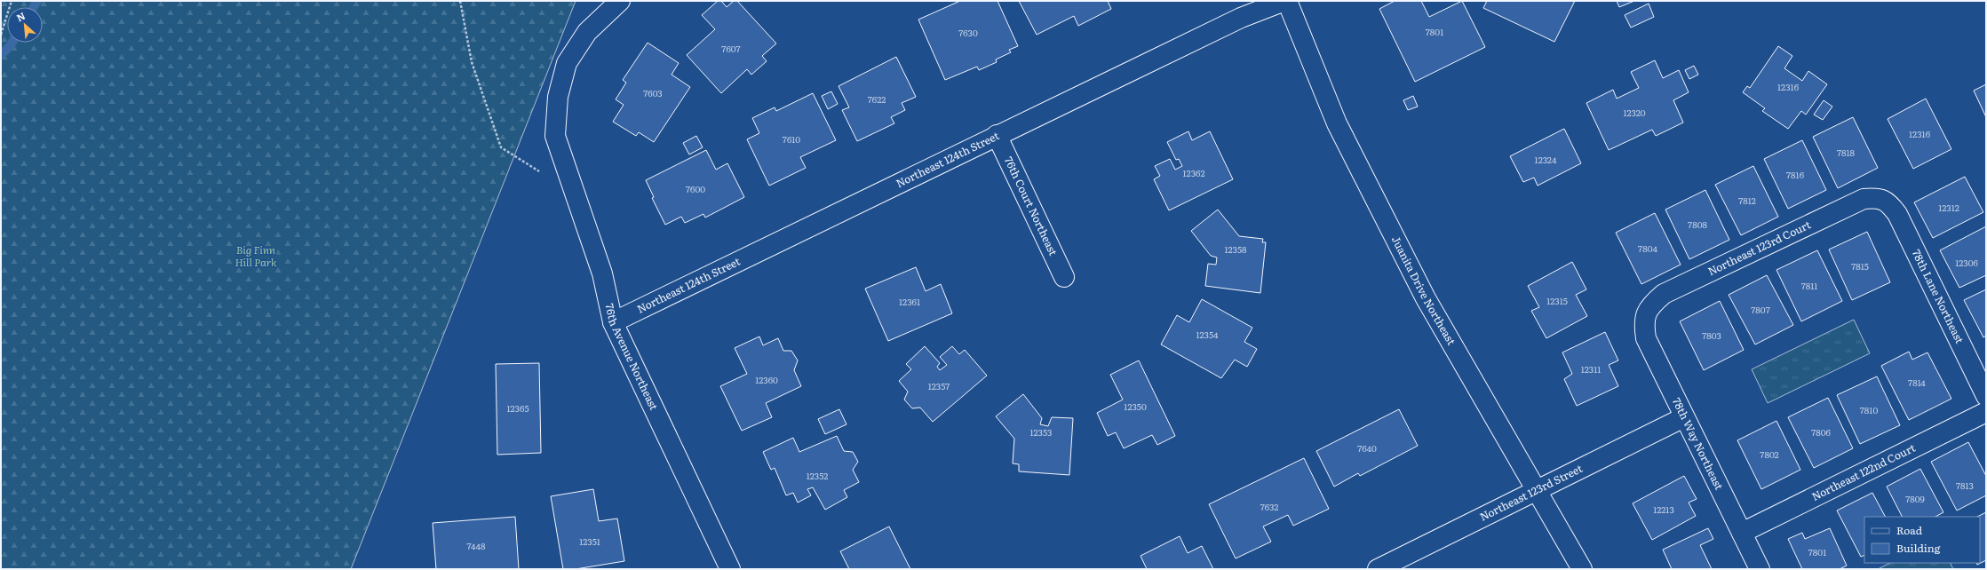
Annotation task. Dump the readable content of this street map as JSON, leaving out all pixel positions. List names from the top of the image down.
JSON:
{
  "streets": {
    "street": [
      "Northeast 124th Street",
      "76th Court Northeast",
      "Northeast 123rd Court",
      "Juanita Drive Northeast",
      "78th Lane Northeast",
      "76th Avenue Northeast",
      "78th Way Northeast",
      "Northeast 122nd Court",
      "Northeast 123rd Street"
    ]
  },
  "crossings": [
    ["Northeast 124th Street", "76th Court Northeast"],
    ["Northeast 124th Street", "Juanita Drive Northeast"],
    ["Northeast 124th Street", "76th Avenue Northeast"],
    ["Northeast 123rd Court", "78th Lane Northeast"],
    ["Northeast 123rd Court", "78th Way Northeast"],
    ["Juanita Drive Northeast", "Northeast 123rd Street"],
    ["78th Way Northeast", "Northeast 122nd Court"],
    ["78th Way Northeast", "Northeast 123rd Street"]
  ],
  "parks": ["Big Finn Hill Park"],
  "house_numbers": [
    "7801",
    "7630",
    "7607",
    "12316",
    "7603",
    "7622",
    "12320",
    "12316",
    "7610",
    "7818",
    "12324",
    "12362",
    "7816",
    "7600",
    "7812",
    "12312",
    "7808",
    "7804",
    "12358",
    "12306",
    "7815",
    "7811",
    "12315",
    "12361",
    "7807",
    "12354",
    "7803",
    "12311",
    "12360",
    "7814",
    "12357",
    "12350",
    "12365",
    "7810",
    "12353",
    "7806",
    "7640",
    "7802",
    "12352",
    "7813",
    "7809",
    "7632",
    "12213",
    "12351",
    "7448",
    "7801"
  ],
  "legend": ["Road", "Building"],
  "north": "top left"
}
